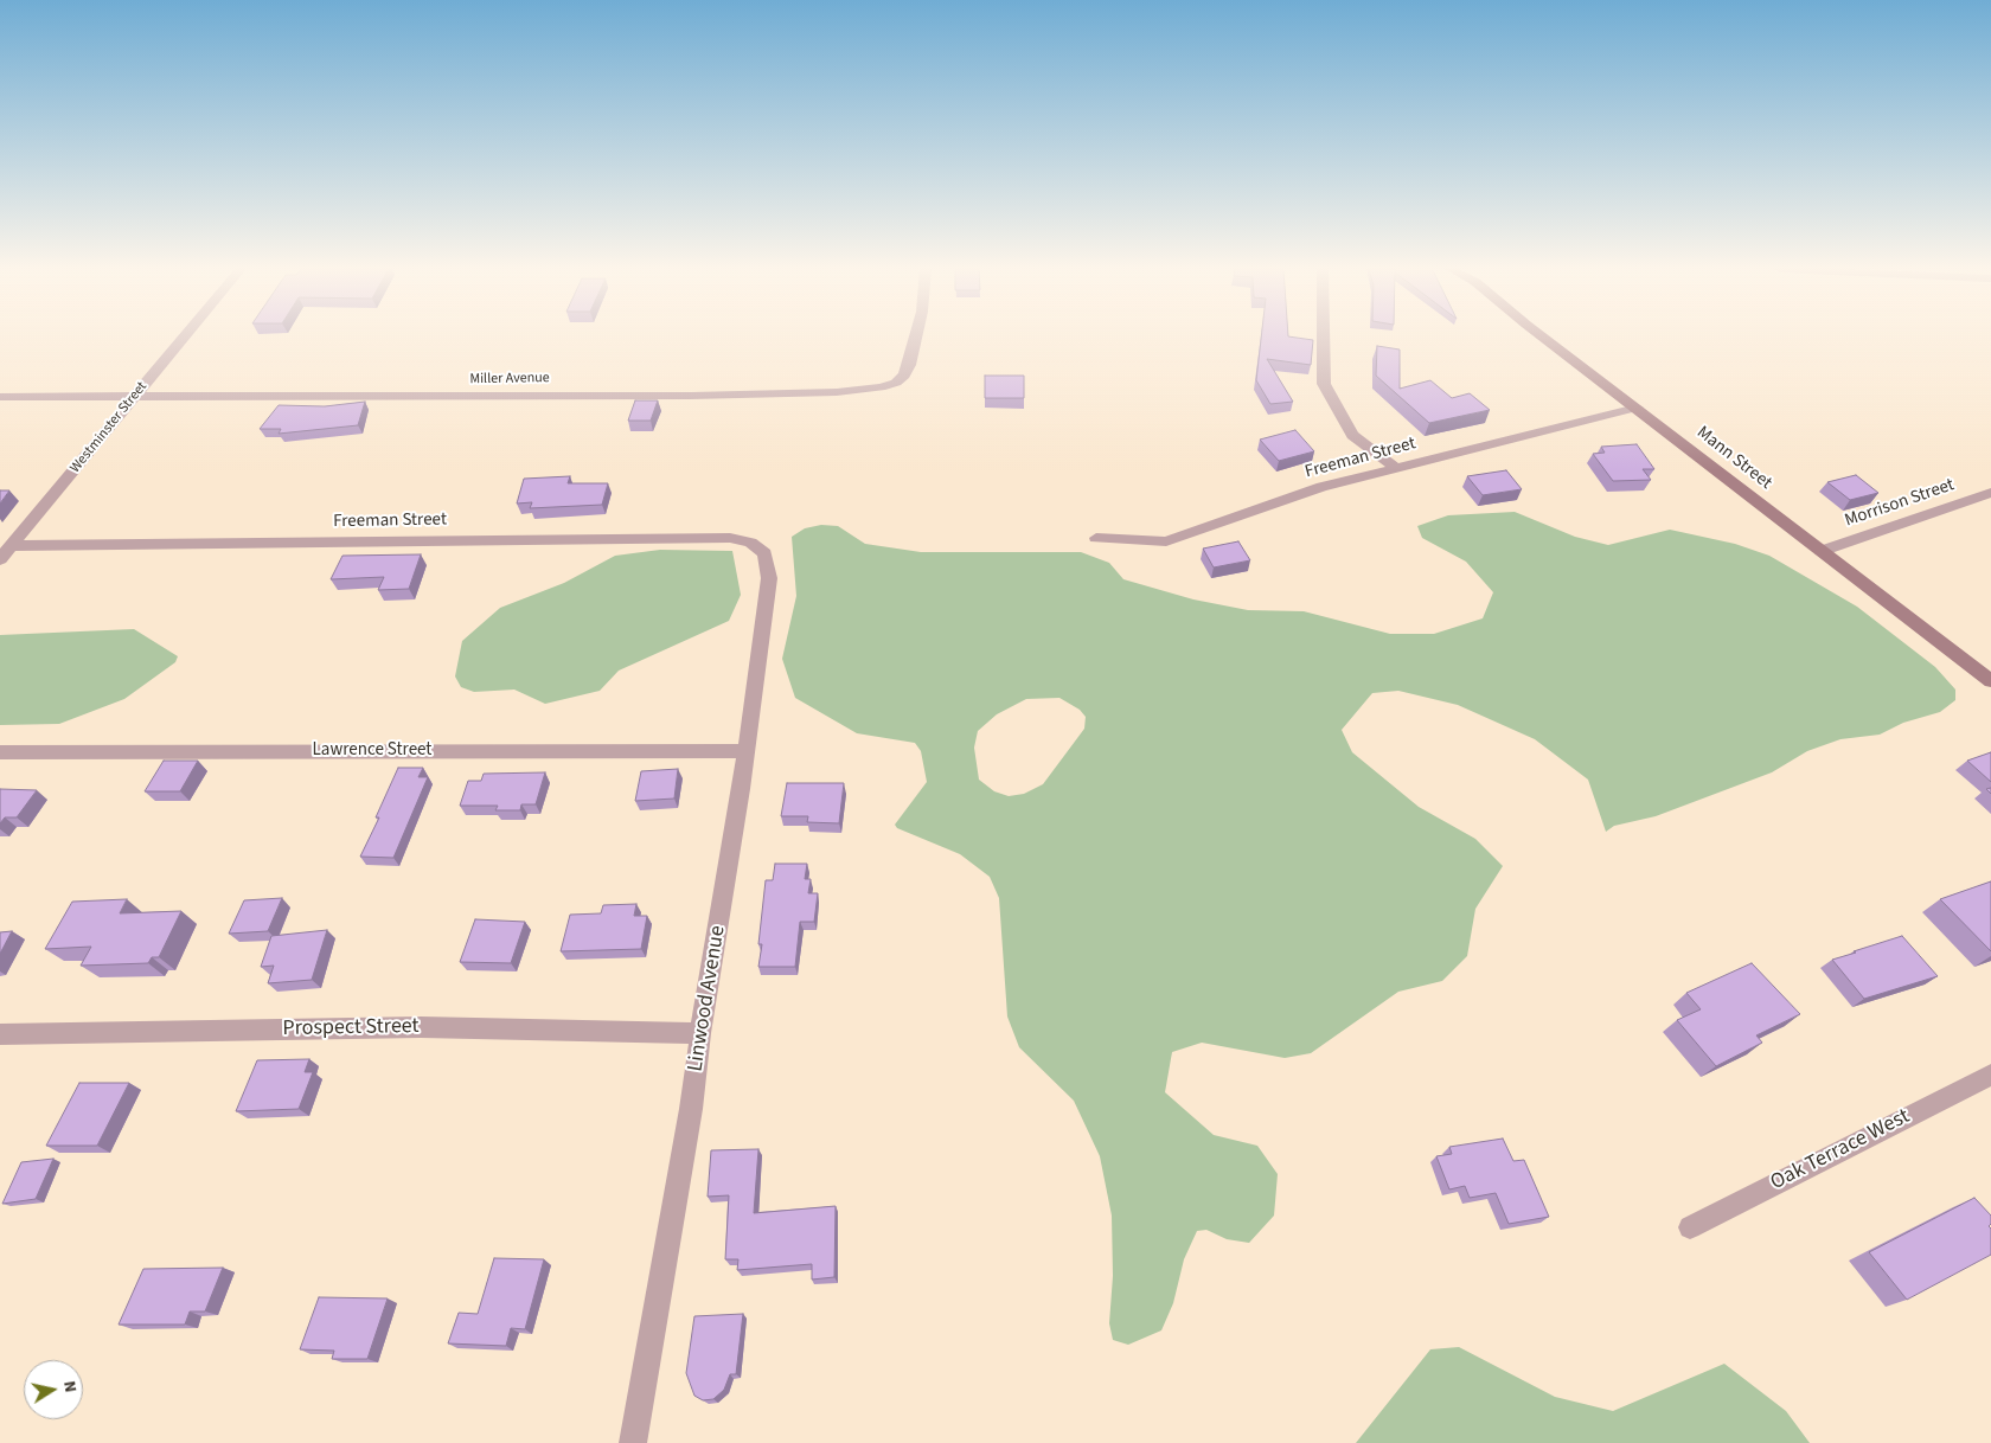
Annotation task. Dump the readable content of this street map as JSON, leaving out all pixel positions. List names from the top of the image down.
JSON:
{
  "streets": {
    "street": [
      "Miller Avenue",
      "Westminster Street",
      "Freeman Street",
      "Mann Street",
      "Morrison Street",
      "Lawrence Street",
      "Linwood Avenue",
      "Prospect Street",
      "Oak Terrace West"
    ]
  },
  "crossings": [
    ["Miller Avenue", "Westminster Street"],
    ["Westminster Street", "Freeman Street"],
    ["Freeman Street", "Mann Street"],
    ["Freeman Street", "Linwood Avenue"],
    ["Mann Street", "Morrison Street"],
    ["Lawrence Street", "Linwood Avenue"],
    ["Linwood Avenue", "Prospect Street"]
  ],
  "north": "right"
}
